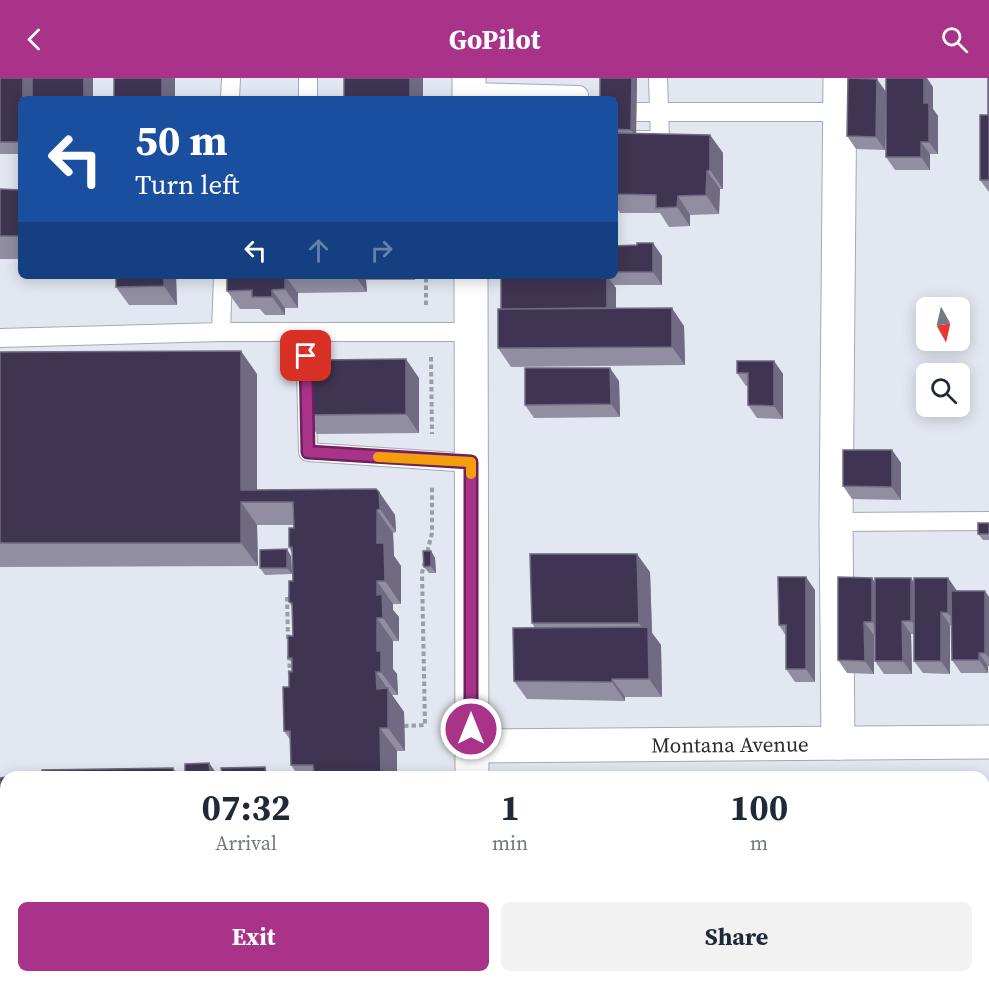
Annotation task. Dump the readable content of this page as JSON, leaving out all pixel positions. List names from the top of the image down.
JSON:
{
  "streets": {
    "street": ["Montana Avenue"]
  },
  "north": "bottom",
  "page": {
    "header": "GoPilot",
    "turn": ["50 m", "Turn left"],
    "eta": [
      "07:32",
      "Arrival",
      "1",
      "min",
      "100",
      "m"
    ],
    "buttons": ["Exit", "Share"]
  }
}
